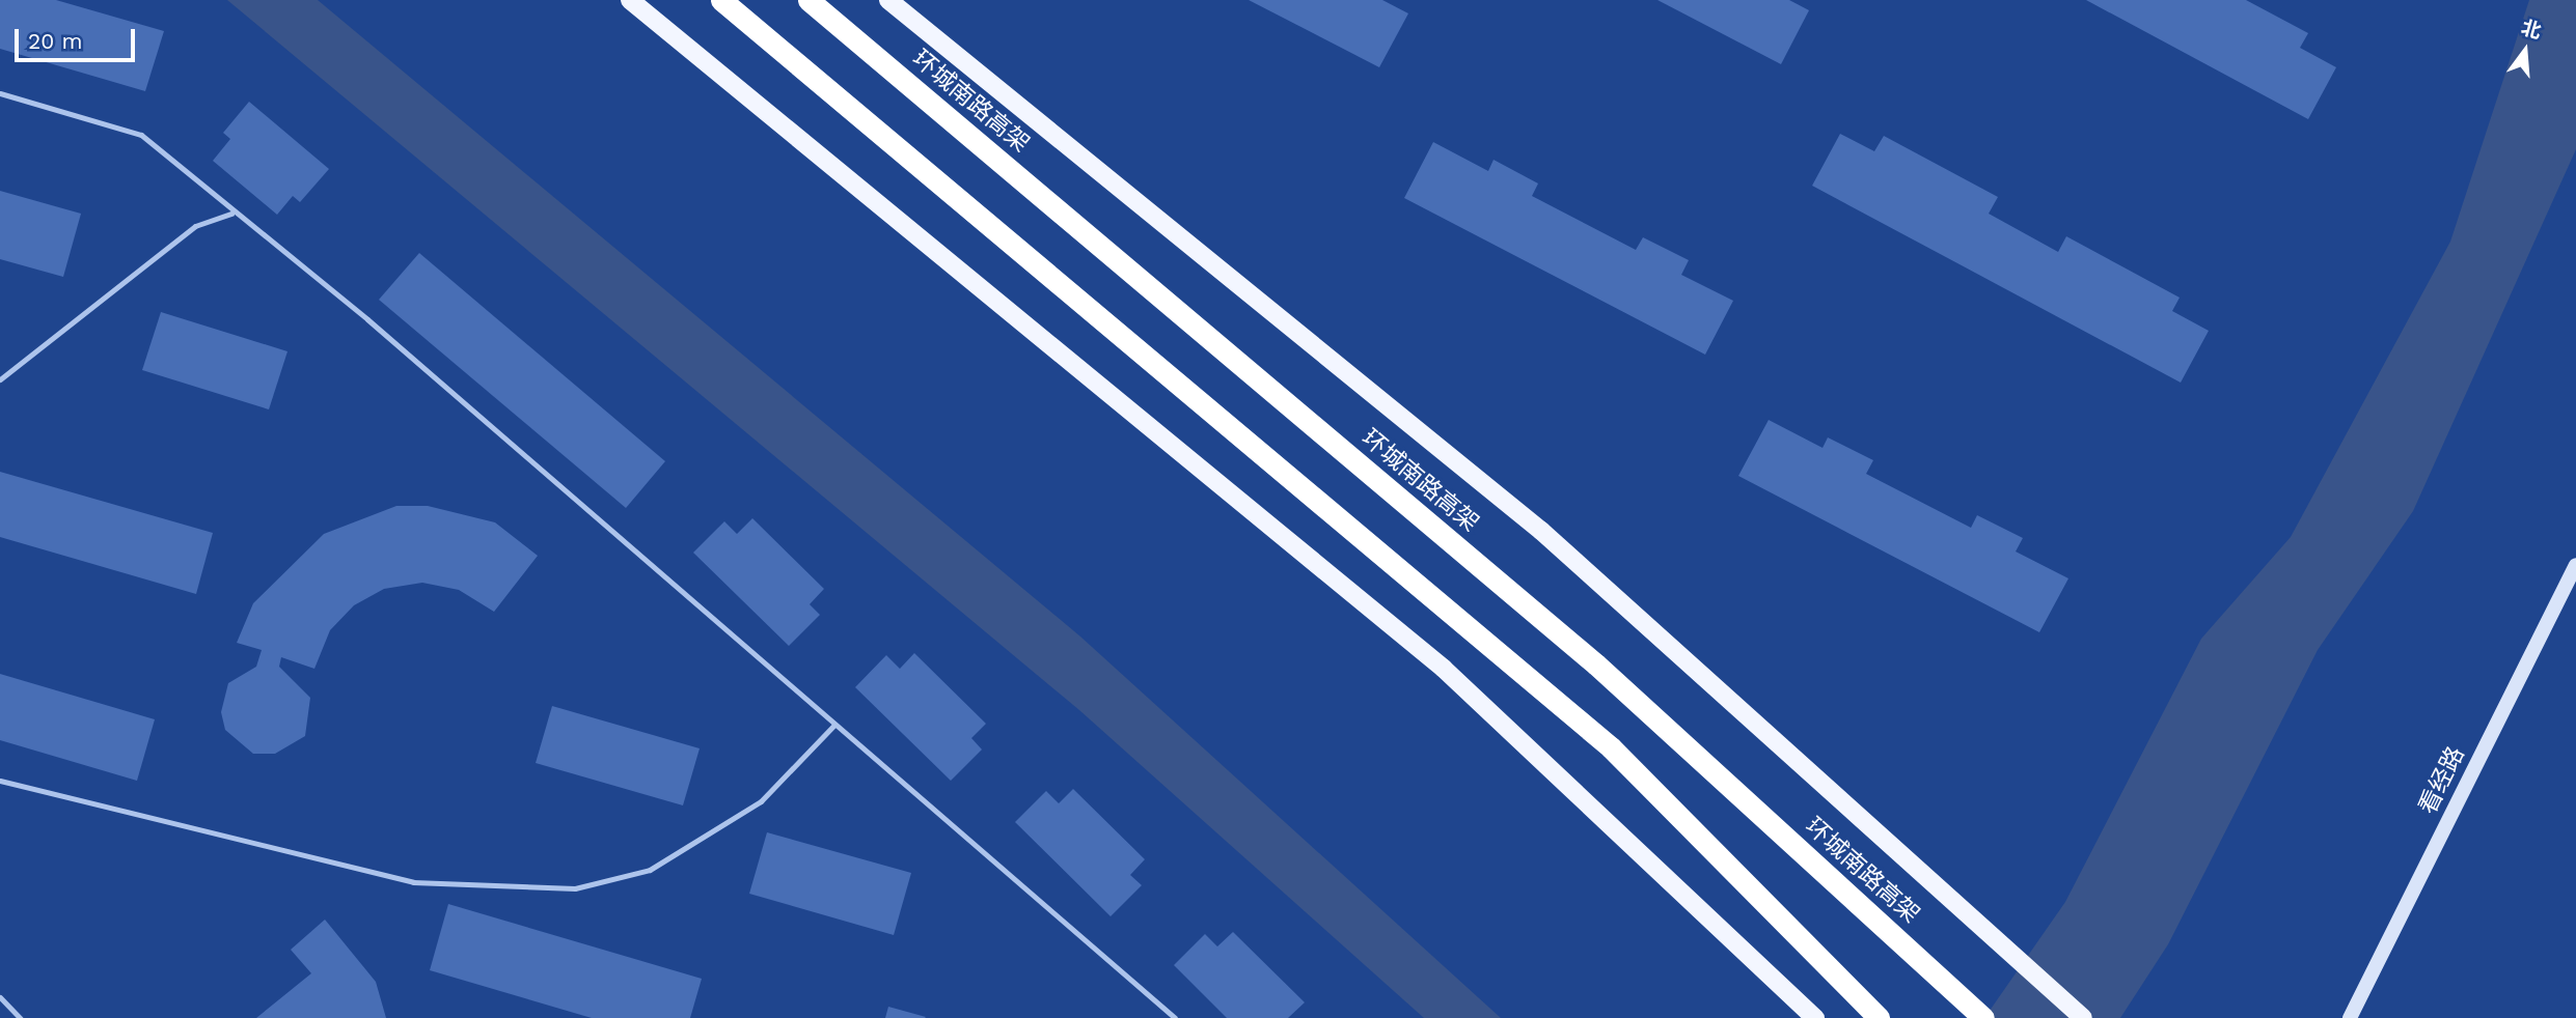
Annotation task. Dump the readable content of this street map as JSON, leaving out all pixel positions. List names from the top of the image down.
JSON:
{
  "streets": {
    "highway": ["环城南路高架"],
    "main road": ["看经路"]
  },
  "scale_bar": "20 m",
  "north": "top"
}
